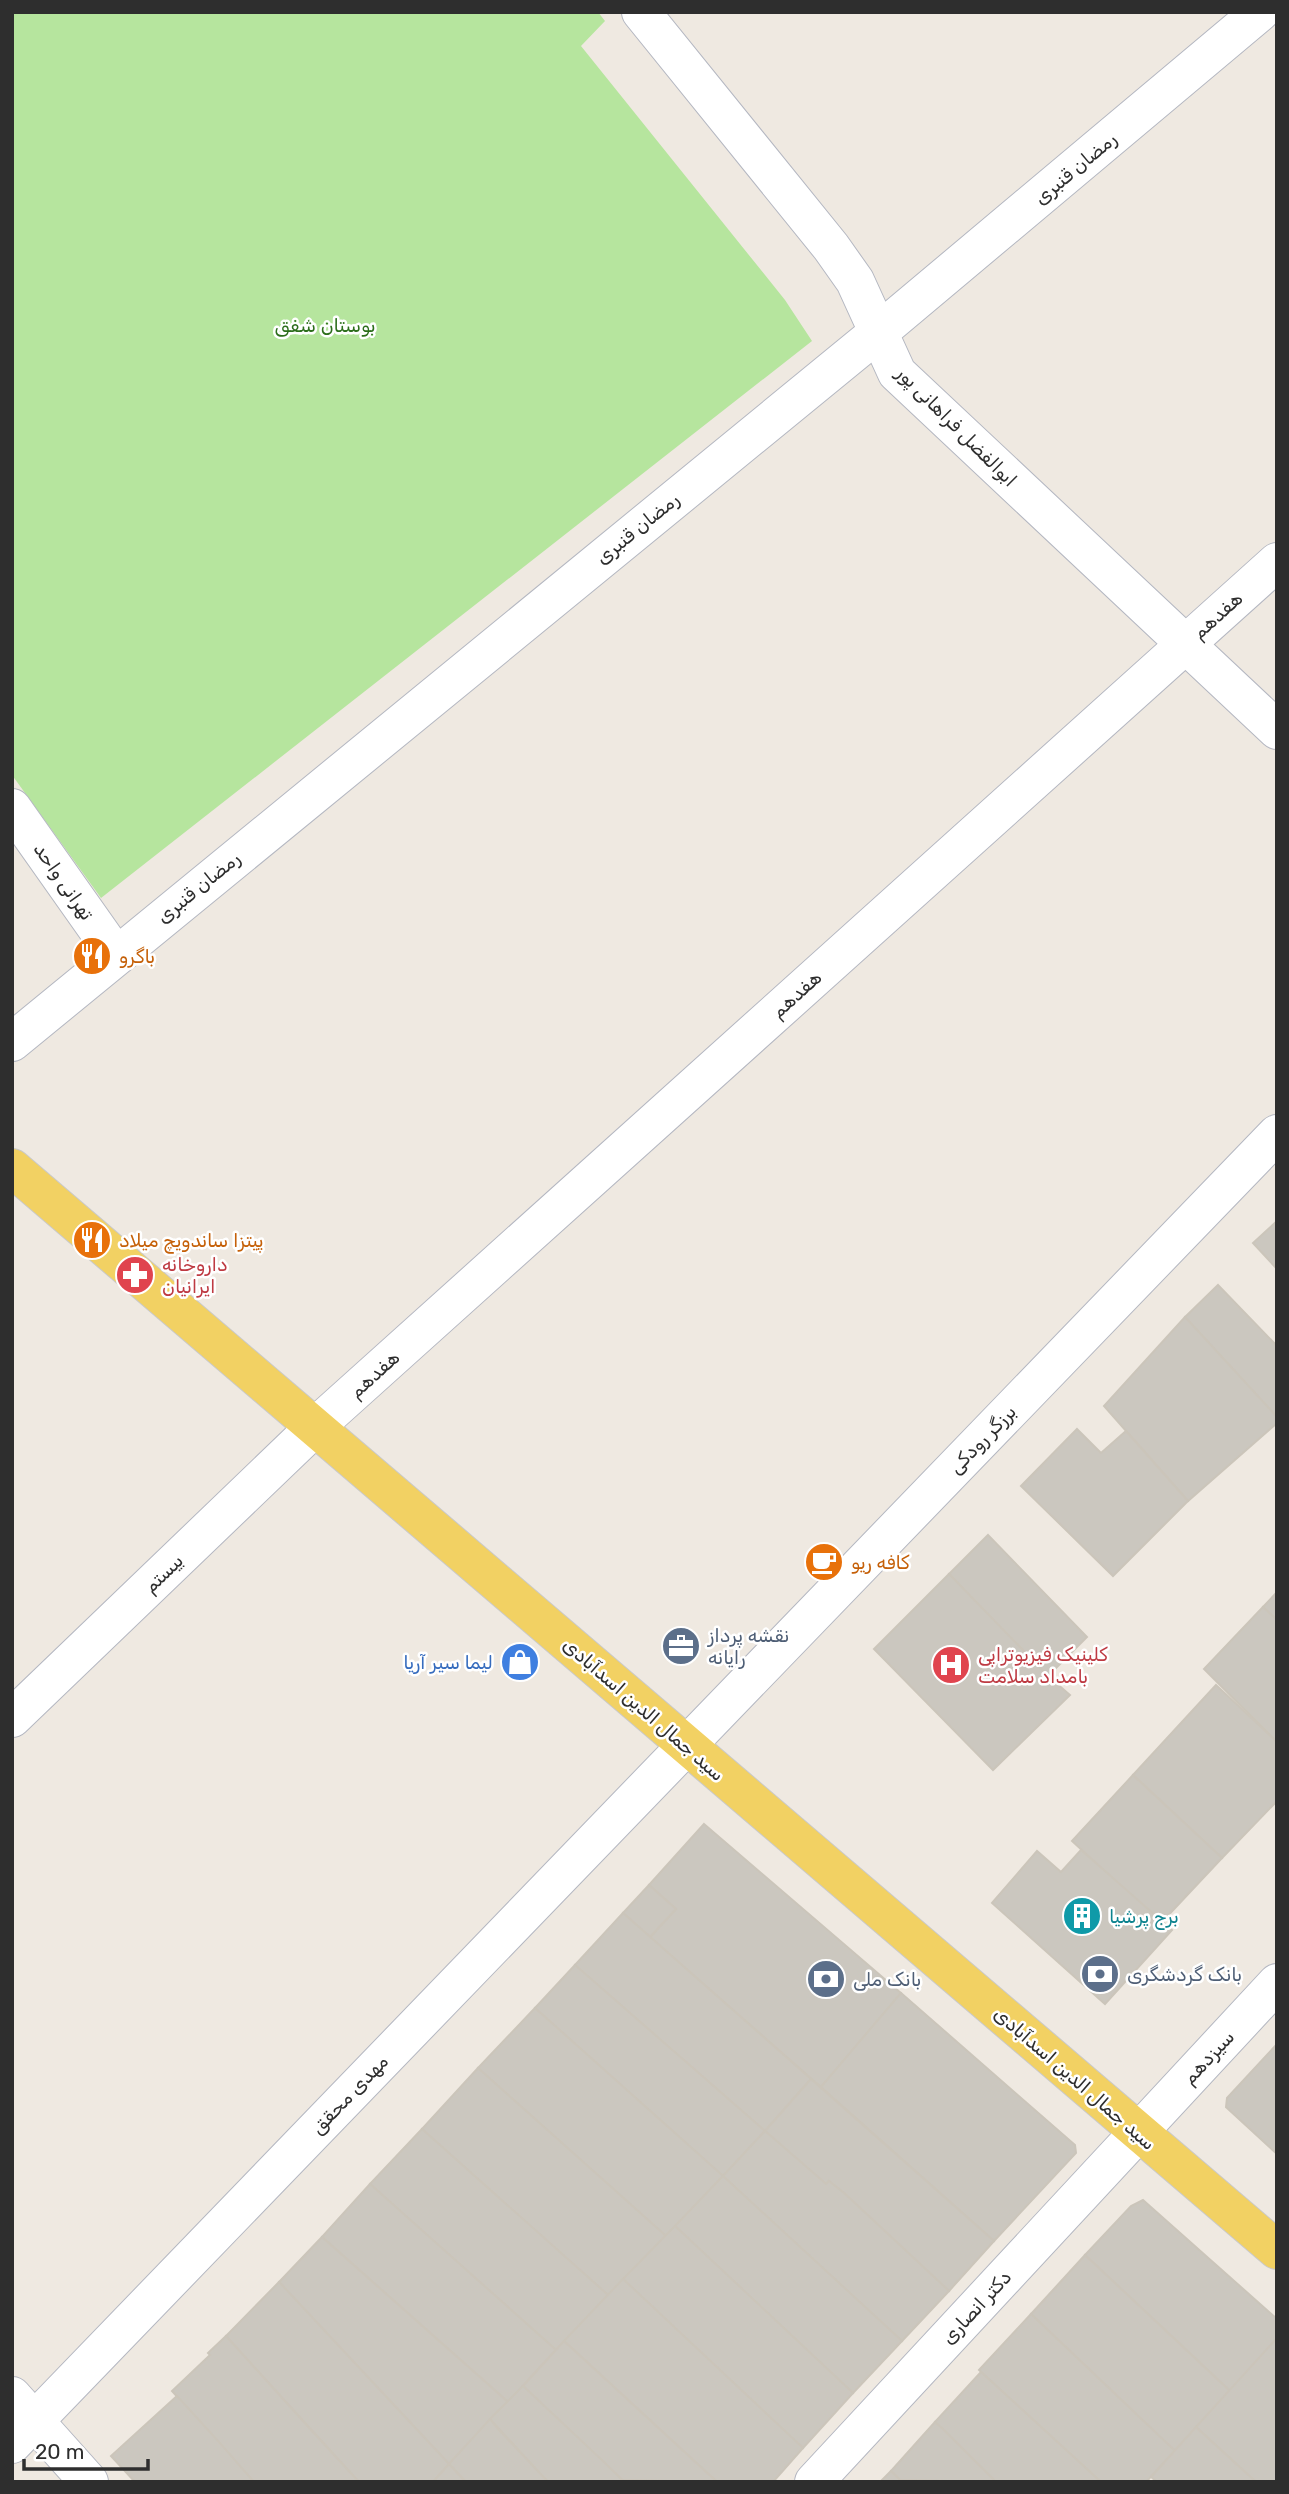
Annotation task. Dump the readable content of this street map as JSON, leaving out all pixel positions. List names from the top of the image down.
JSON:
{
  "streets": {
    "main road": ["سید جمال الدین اسدآبادی"],
    "street": [
      "رمضان قنبری",
      "ابوالفضل فراهانی پور",
      "هفدهم",
      "تهرانی واحد",
      "برزگر رودکی",
      "بیستم",
      "سیزدهم",
      "مهدی محقق",
      "دکتر انصاری"
    ]
  },
  "crossings": [
    ["رمضان قنبری", "ابوالفضل فراهانی پور"],
    ["رمضان قنبری", "تهرانی واحد"],
    ["ابوالفضل فراهانی پور", "هفدهم"],
    ["هفدهم", "بیستم"],
    ["هفدهم", "سید جمال الدین اسدآبادی"],
    ["برزگر رودکی", "سید جمال الدین اسدآبادی"],
    ["برزگر رودکی", "مهدی محقق"],
    ["بیستم", "سید جمال الدین اسدآبادی"],
    ["سید جمال الدین اسدآبادی", "سیزدهم"],
    ["سید جمال الدین اسدآبادی", "مهدی محقق"],
    ["سید جمال الدین اسدآبادی", "دکتر انصاری"],
    ["سیزدهم", "دکتر انصاری"]
  ],
  "parks": ["بوستان شفق"],
  "places": {
    "restaurant": ["باگرو", "پیتزا ساندویچ میلاد"],
    "pharmacy": ["داروخانه ایرانیان"],
    "cafe": ["کافه ریو"],
    "office": ["نقشه پرداز رایانه"],
    "shop": ["لیما سیر آریا"],
    "hospital": ["کلینیک فیزیوتراپی بامداد سلامت"],
    "building": ["برج پرشیا"],
    "bank": ["بانک گردشگری", "بانک ملی"]
  },
  "scale_bar": "20 m"
}
